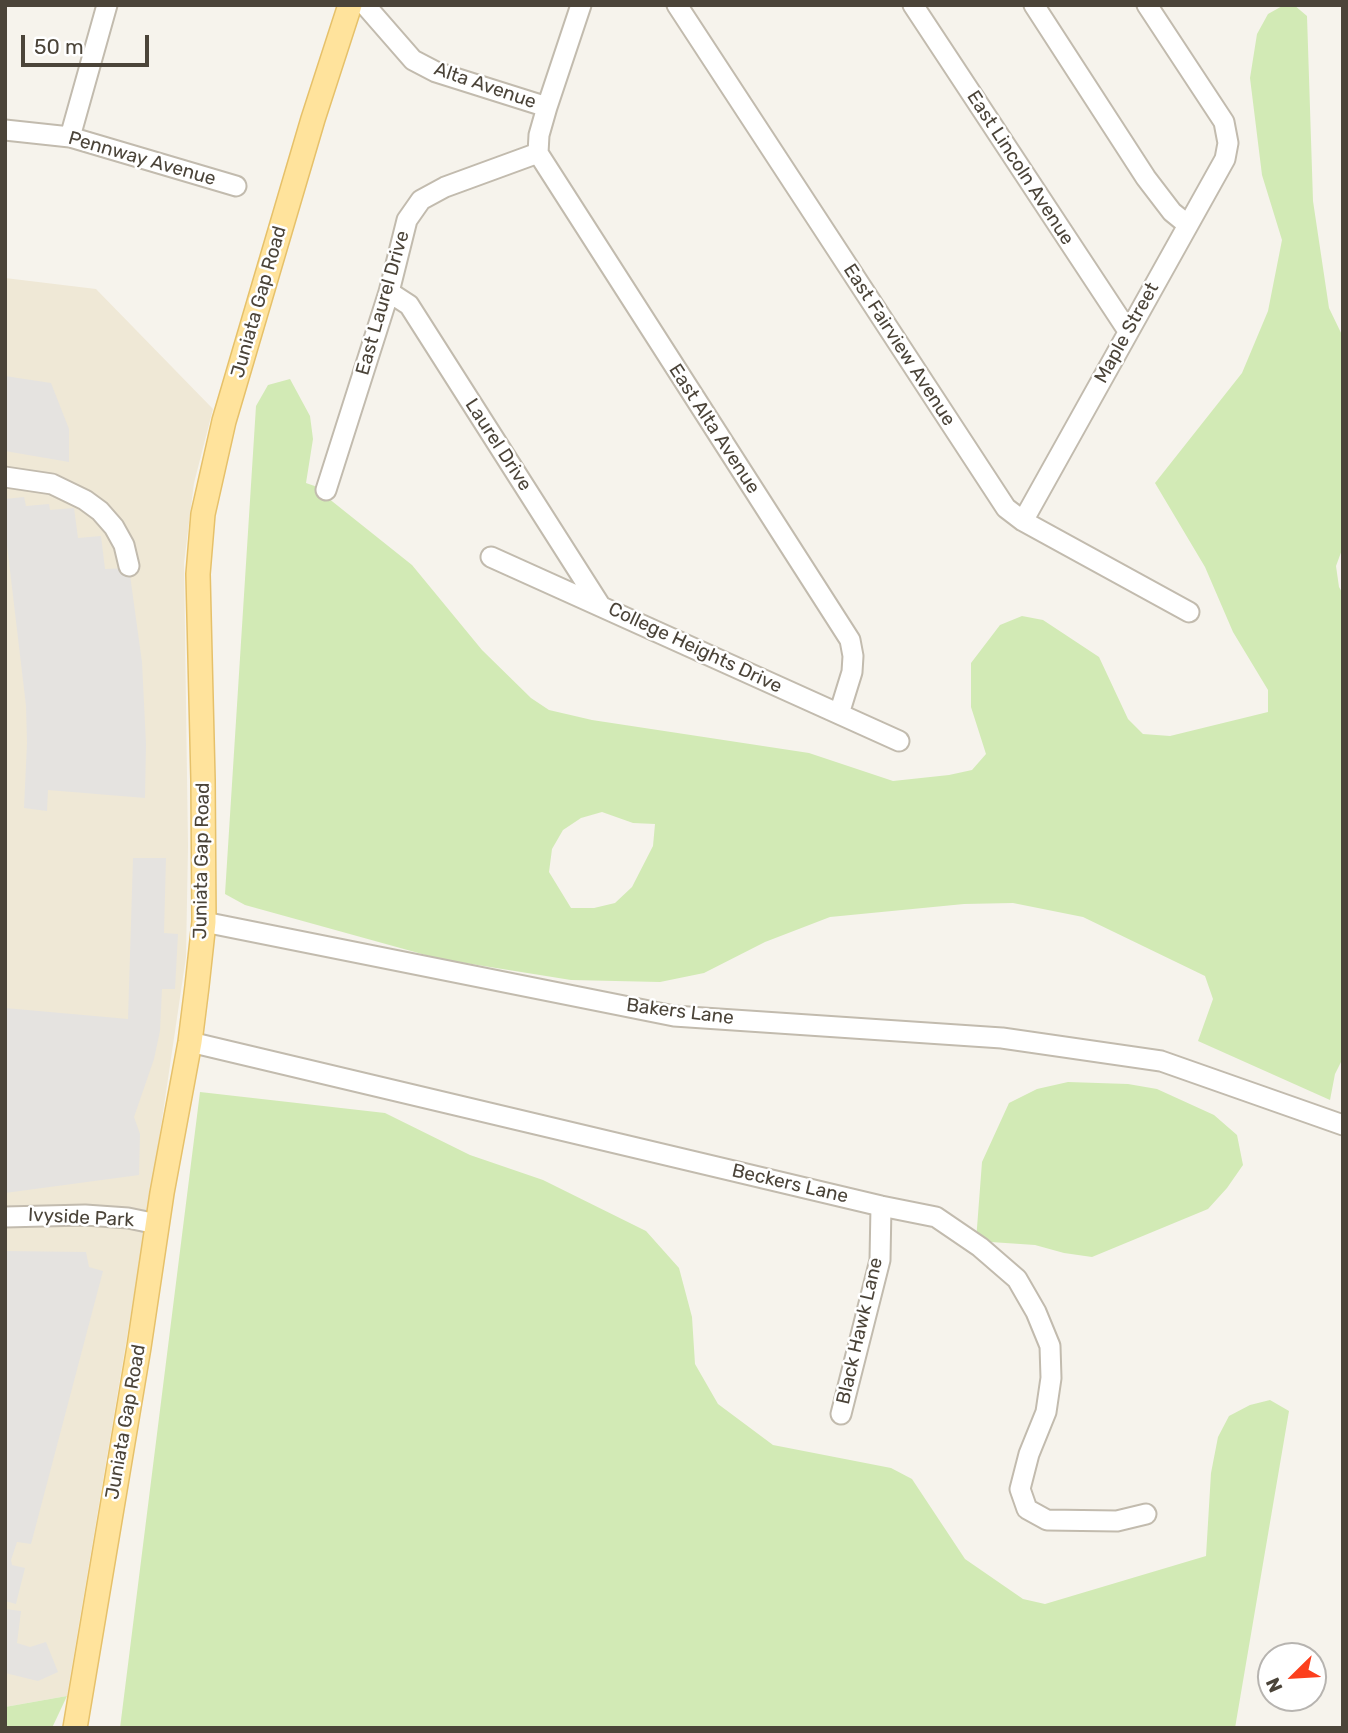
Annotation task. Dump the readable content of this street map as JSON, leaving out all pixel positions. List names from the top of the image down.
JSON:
{
  "streets": {
    "main road": ["Juniata Gap Road"],
    "street": [
      "Alta Avenue",
      "Pennway Avenue",
      "East Lincoln Avenue",
      "East Laurel Drive",
      "Maple Street",
      "East Fairview Avenue",
      "East Alta Avenue",
      "Laurel Drive",
      "College Heights Drive",
      "Bakers Lane",
      "Beckers Lane",
      "Ivyside Park",
      "Black Hawk Lane"
    ]
  },
  "crossings": [
    ["East Lincoln Avenue", "Maple Street"],
    ["Juniata Gap Road", "Bakers Lane"],
    ["Juniata Gap Road", "Beckers Lane"],
    ["Juniata Gap Road", "Ivyside Park"],
    ["East Laurel Drive", "East Alta Avenue"],
    ["East Laurel Drive", "Laurel Drive"],
    ["Maple Street", "East Fairview Avenue"],
    ["East Alta Avenue", "College Heights Drive"],
    ["Laurel Drive", "College Heights Drive"],
    ["Beckers Lane", "Black Hawk Lane"]
  ],
  "scale_bar": "50 m",
  "north": "bottom left"
}
